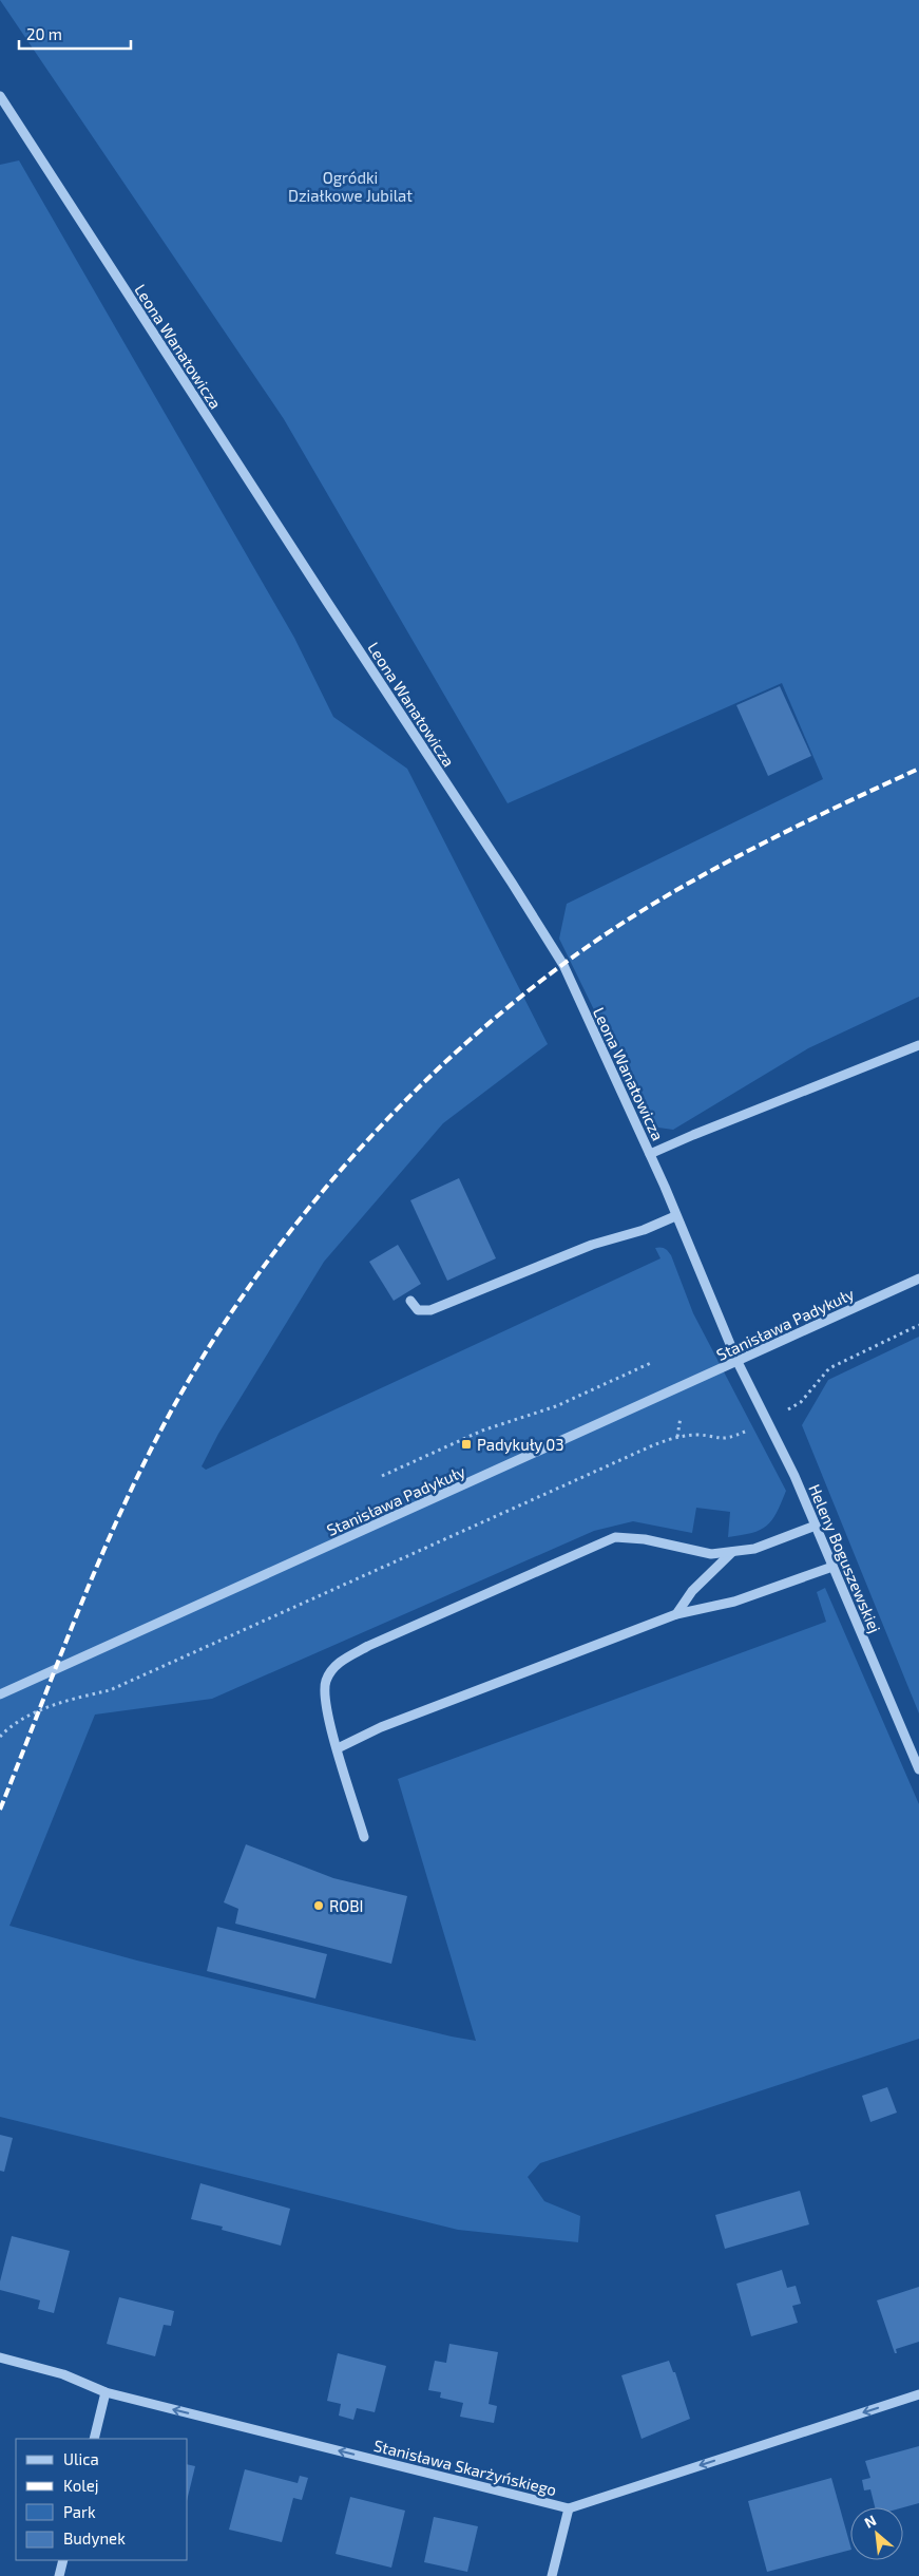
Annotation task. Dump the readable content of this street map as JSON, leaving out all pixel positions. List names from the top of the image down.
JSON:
{
  "streets": {
    "street": [
      "Leona Wanatowicza",
      "Stanisława Padykuły",
      "Heleny Boguszewskiej",
      "Stanisława Skarżyńskiego"
    ]
  },
  "crossings": [
    ["Leona Wanatowicza", "Stanisława Padykuły"],
    ["Leona Wanatowicza", "Heleny Boguszewskiej"],
    ["Stanisława Padykuły", "Heleny Boguszewskiej"]
  ],
  "one_way": ["Stanisława Skarżyńskiego"],
  "parks": ["Ogródki Działkowe Jubilat"],
  "places": {
    "transit": ["Padykuły 03"],
    "other": ["ROBI"]
  },
  "legend": [
    "Ulica",
    "Kolej",
    "Park",
    "Budynek"
  ],
  "scale_bar": "20 m",
  "north": "top left"
}
